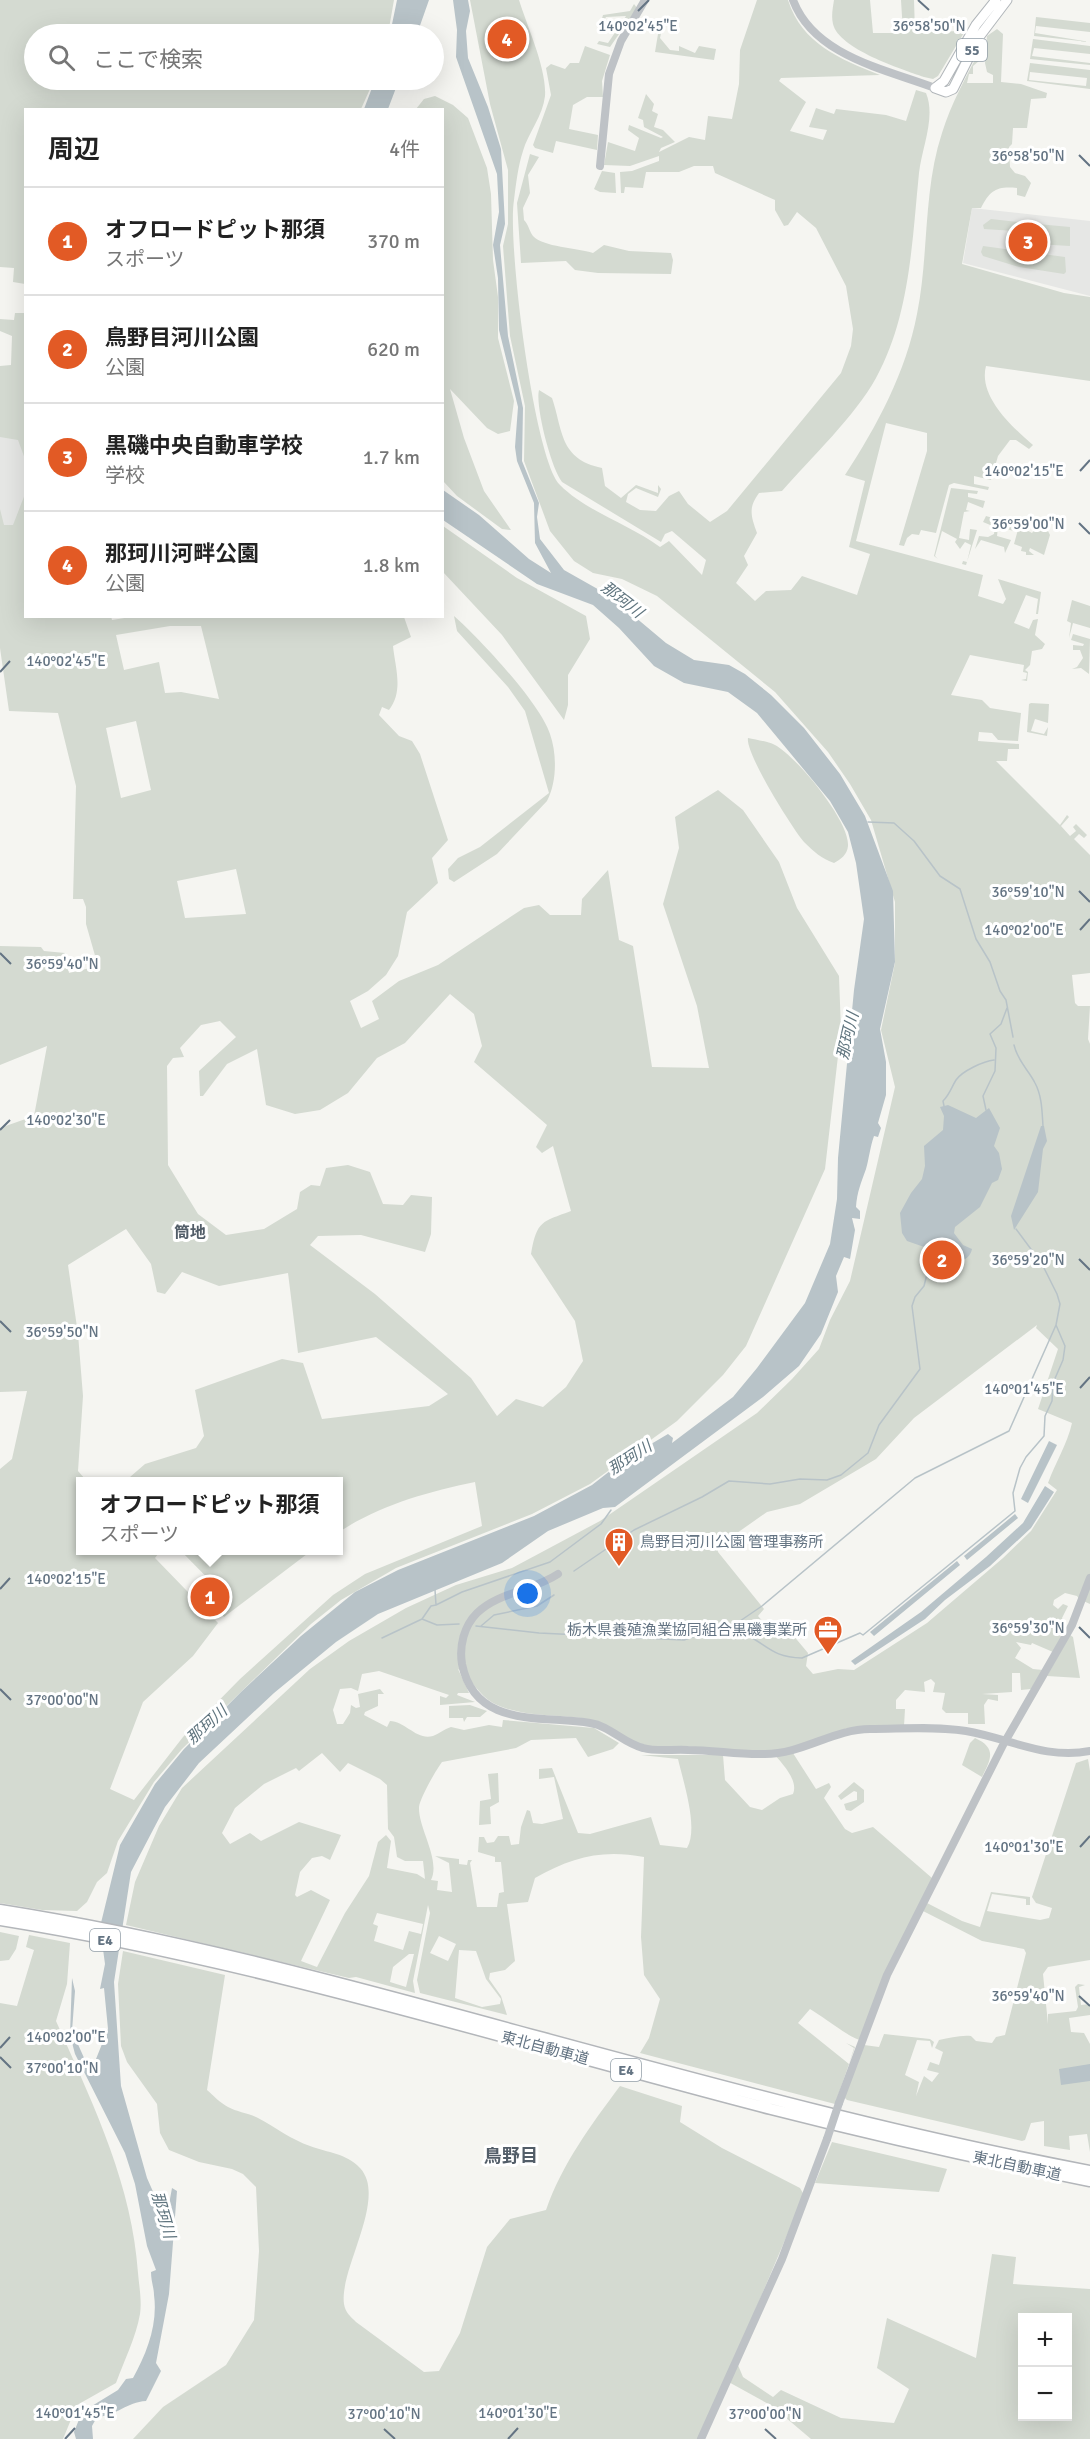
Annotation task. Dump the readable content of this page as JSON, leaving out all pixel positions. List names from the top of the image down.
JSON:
{
  "streets": {
    "highway": ["E4", "東北自動車道"],
    "main road": ["55"]
  },
  "districts": ["筒地", "鳥野目"],
  "water": ["那珂川"],
  "places": {
    "building": ["鳥野目河川公園 管理事務所"],
    "office": ["栃木県養殖漁業協同組合黒磯事業所"]
  },
  "page": {
    "pins": [
      "4",
      "3",
      "2",
      "1"
    ],
    "search": "ここで検索",
    "heading": ["周辺", "4件"],
    "list": [
      {
        "mark": "1",
        "name": "オフロードピット那須",
        "note": "スポーツ",
        "value": "370 m"
      },
      {
        "mark": "2",
        "name": "鳥野目河川公園",
        "note": "公園",
        "value": "620 m"
      },
      {
        "mark": "3",
        "name": "黒磯中央自動車学校",
        "note": "学校",
        "value": "1.7 km"
      },
      {
        "mark": "4",
        "name": "那珂川河畔公園",
        "note": "公園",
        "value": "1.8 km"
      }
    ],
    "popup": ["オフロードピット那須", "スポーツ"],
    "map_buttons": ["+", "−"]
  },
  "coordinates": [
    "36°58'50\"N",
    "140°02'45\"E",
    "140°02'15\"E",
    "36°59'00\"N",
    "36°59'10\"N",
    "140°02'00\"E",
    "36°59'40\"N",
    "140°02'30\"E",
    "36°59'20\"N",
    "36°59'50\"N",
    "140°01'45\"E",
    "36°59'30\"N",
    "37°00'00\"N",
    "140°01'30\"E",
    "37°00'10\"N"
  ]
}
